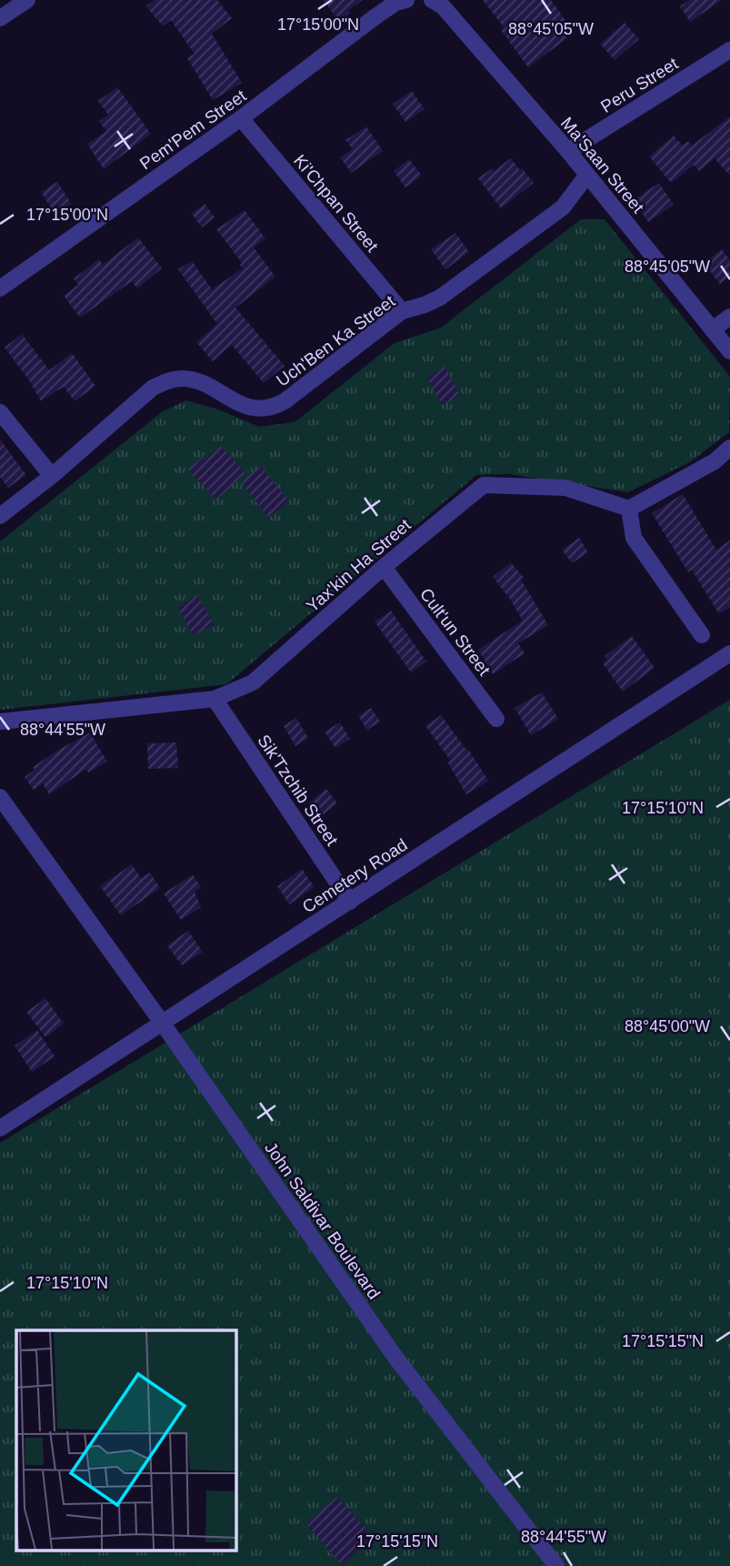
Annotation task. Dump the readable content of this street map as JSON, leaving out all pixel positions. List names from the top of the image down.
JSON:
{
  "streets": {
    "street": [
      "Peru Street",
      "Pem'Pem Street",
      "Ma'Saan Street",
      "Ki'Chpan Street",
      "Uch'Ben Ka Street",
      "Yax'kin Ha Street",
      "Cult'un Street",
      "Sik'Tzchib Street",
      "Cemetery Road",
      "John Saldivar Boulevard"
    ]
  },
  "crossings": [
    ["Peru Street", "Ma'Saan Street"],
    ["Pem'Pem Street", "Ki'Chpan Street"],
    ["Ma'Saan Street", "Uch'Ben Ka Street"],
    ["Ki'Chpan Street", "Uch'Ben Ka Street"],
    ["Yax'kin Ha Street", "Cult'un Street"],
    ["Yax'kin Ha Street", "Sik'Tzchib Street"],
    ["Sik'Tzchib Street", "Cemetery Road"],
    ["Cemetery Road", "John Saldivar Boulevard"]
  ],
  "coordinates": [
    "17°15'00\"N",
    "88°45'05\"W",
    "88°44'55\"W",
    "17°15'10\"N",
    "88°45'00\"W",
    "17°15'15\"N"
  ]
}
